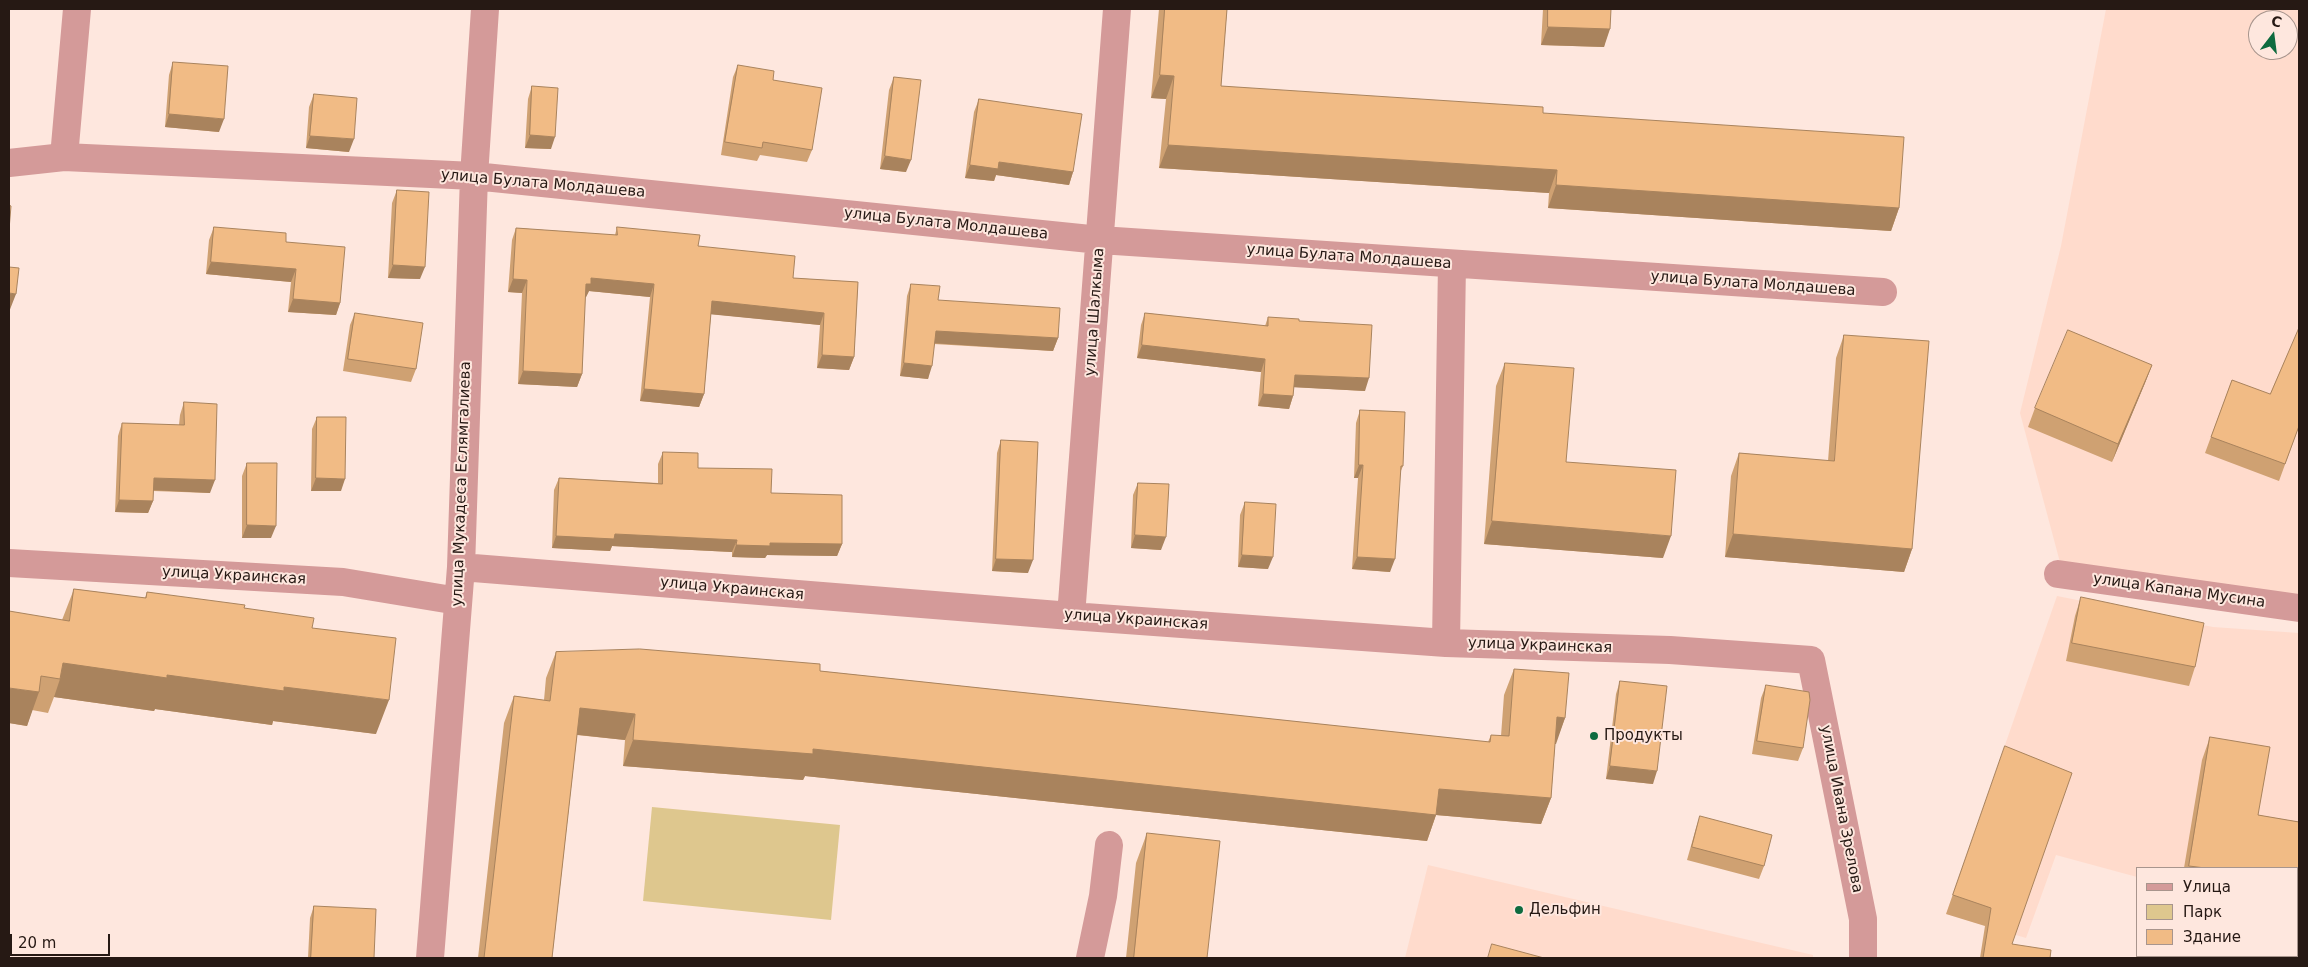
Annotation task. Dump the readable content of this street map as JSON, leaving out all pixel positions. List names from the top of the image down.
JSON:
{
  "streets": {
    "street": [
      "улица Булата Молдашева",
      "улица Шалкыма",
      "улица Мукадеса Еслямгалиева",
      "улица Украинская",
      "улица Капана Мусина",
      "улица Ивана Зрелова"
    ]
  },
  "crossings": [
    ["улица Булата Молдашева", "улица Шалкыма"],
    ["улица Булата Молдашева", "улица Мукадеса Еслямгалиева"],
    ["улица Шалкыма", "улица Украинская"],
    ["улица Мукадеса Еслямгалиева", "улица Украинская"],
    ["улица Украинская", "улица Ивана Зрелова"]
  ],
  "places": ["Продукты", "Дельфин"],
  "legend": ["Улица", "Парк", "Здание"],
  "scale_bar": "20 m",
  "north": "top"
}
